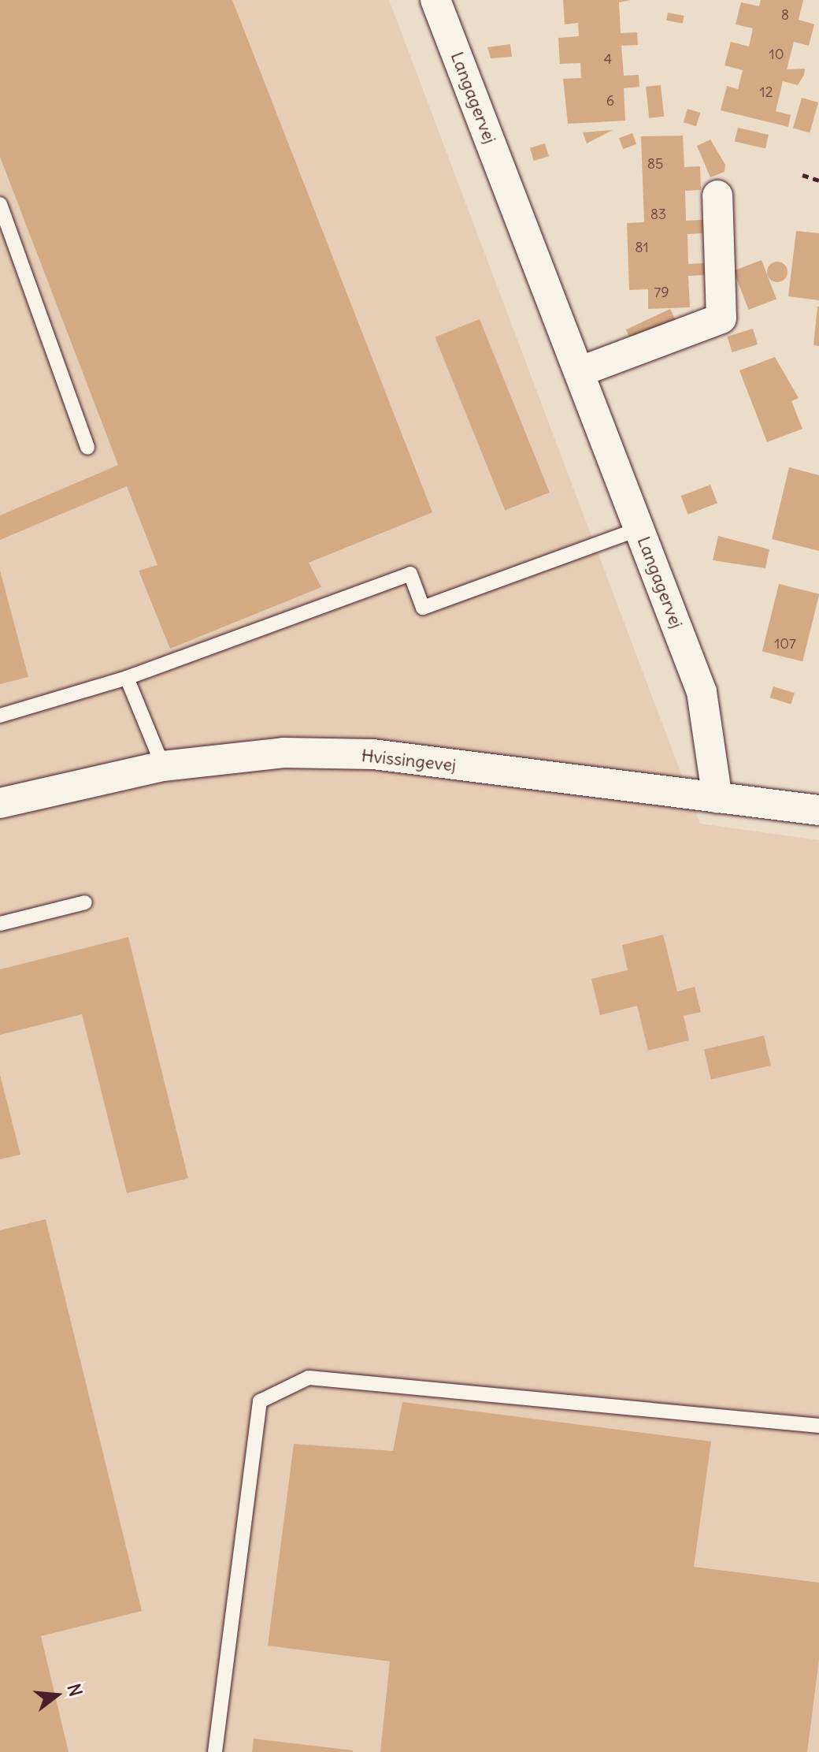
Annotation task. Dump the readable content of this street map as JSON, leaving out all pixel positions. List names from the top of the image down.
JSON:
{
  "streets": {
    "street": ["Langagervej", "Hvissingevej"]
  },
  "crossings": [
    ["Langagervej", "Hvissingevej"]
  ],
  "house_numbers": [
    "8",
    "10",
    "4",
    "12",
    "6",
    "85",
    "83",
    "81",
    "79",
    "107"
  ],
  "north": "right"
}
